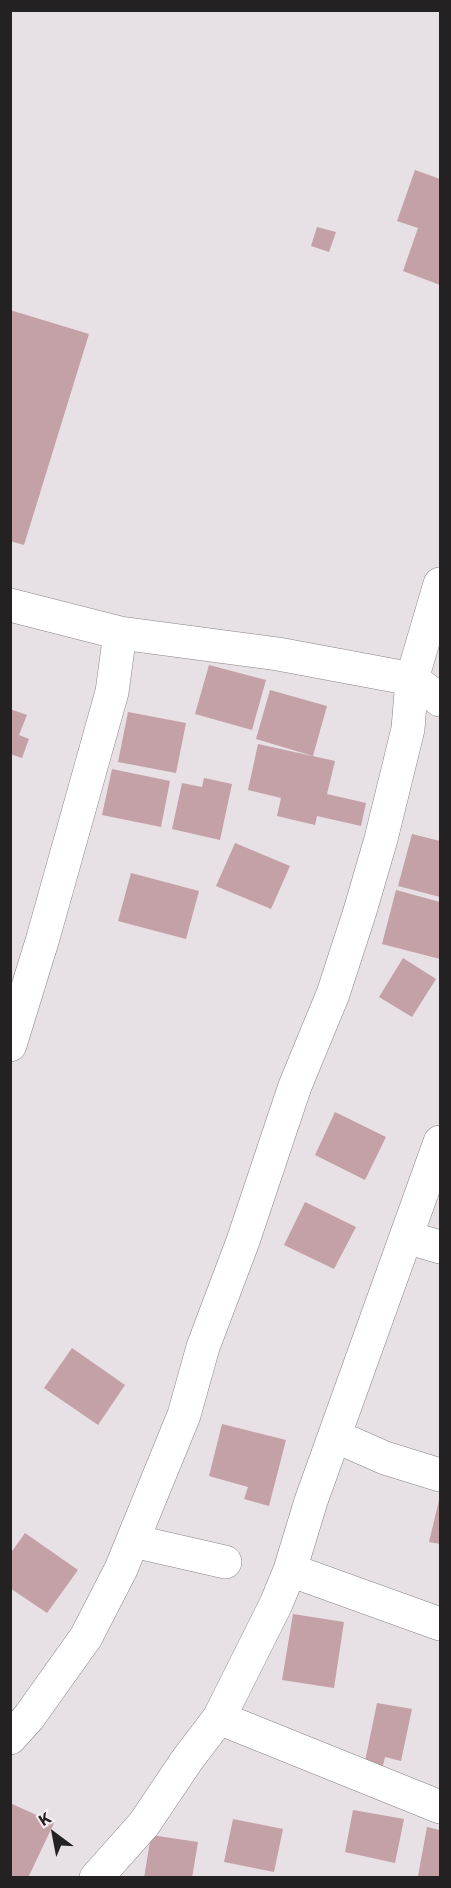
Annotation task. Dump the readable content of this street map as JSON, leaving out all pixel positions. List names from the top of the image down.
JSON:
{
  "north": "top left"
}
